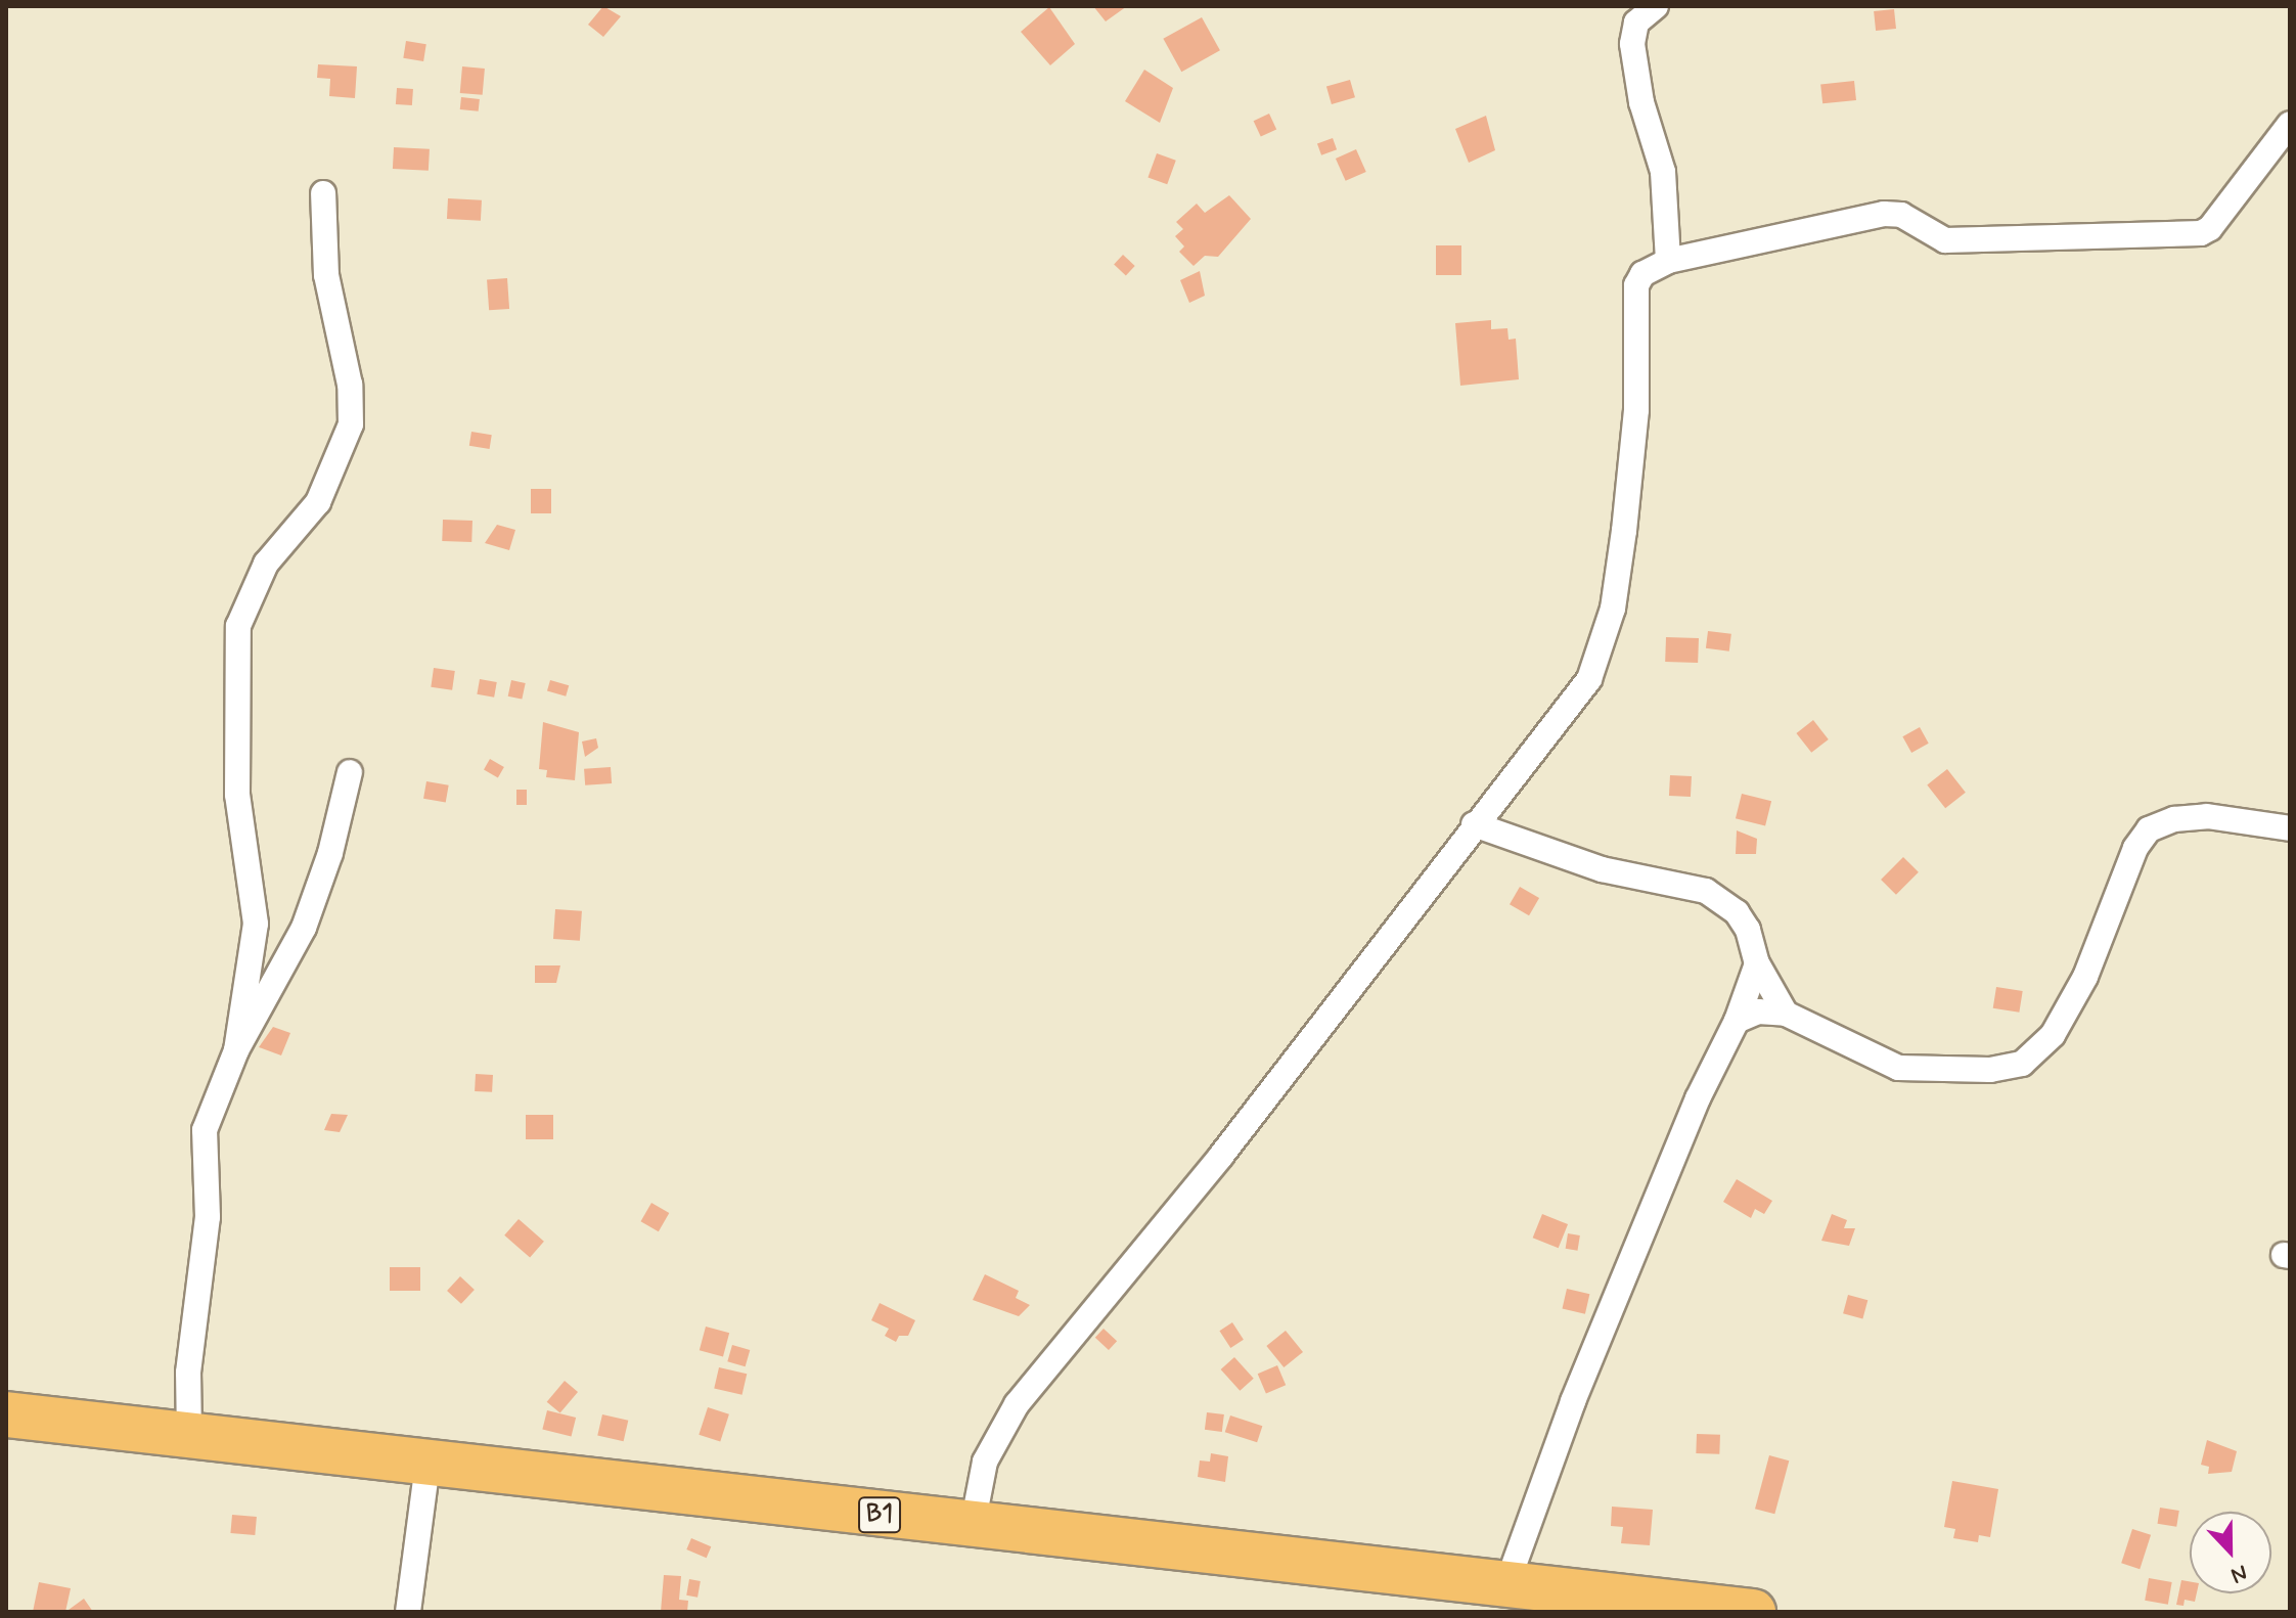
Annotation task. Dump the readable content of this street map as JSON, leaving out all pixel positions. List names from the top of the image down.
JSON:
{
  "streets": {
    "highway": ["B1"]
  },
  "north": "bottom"
}
